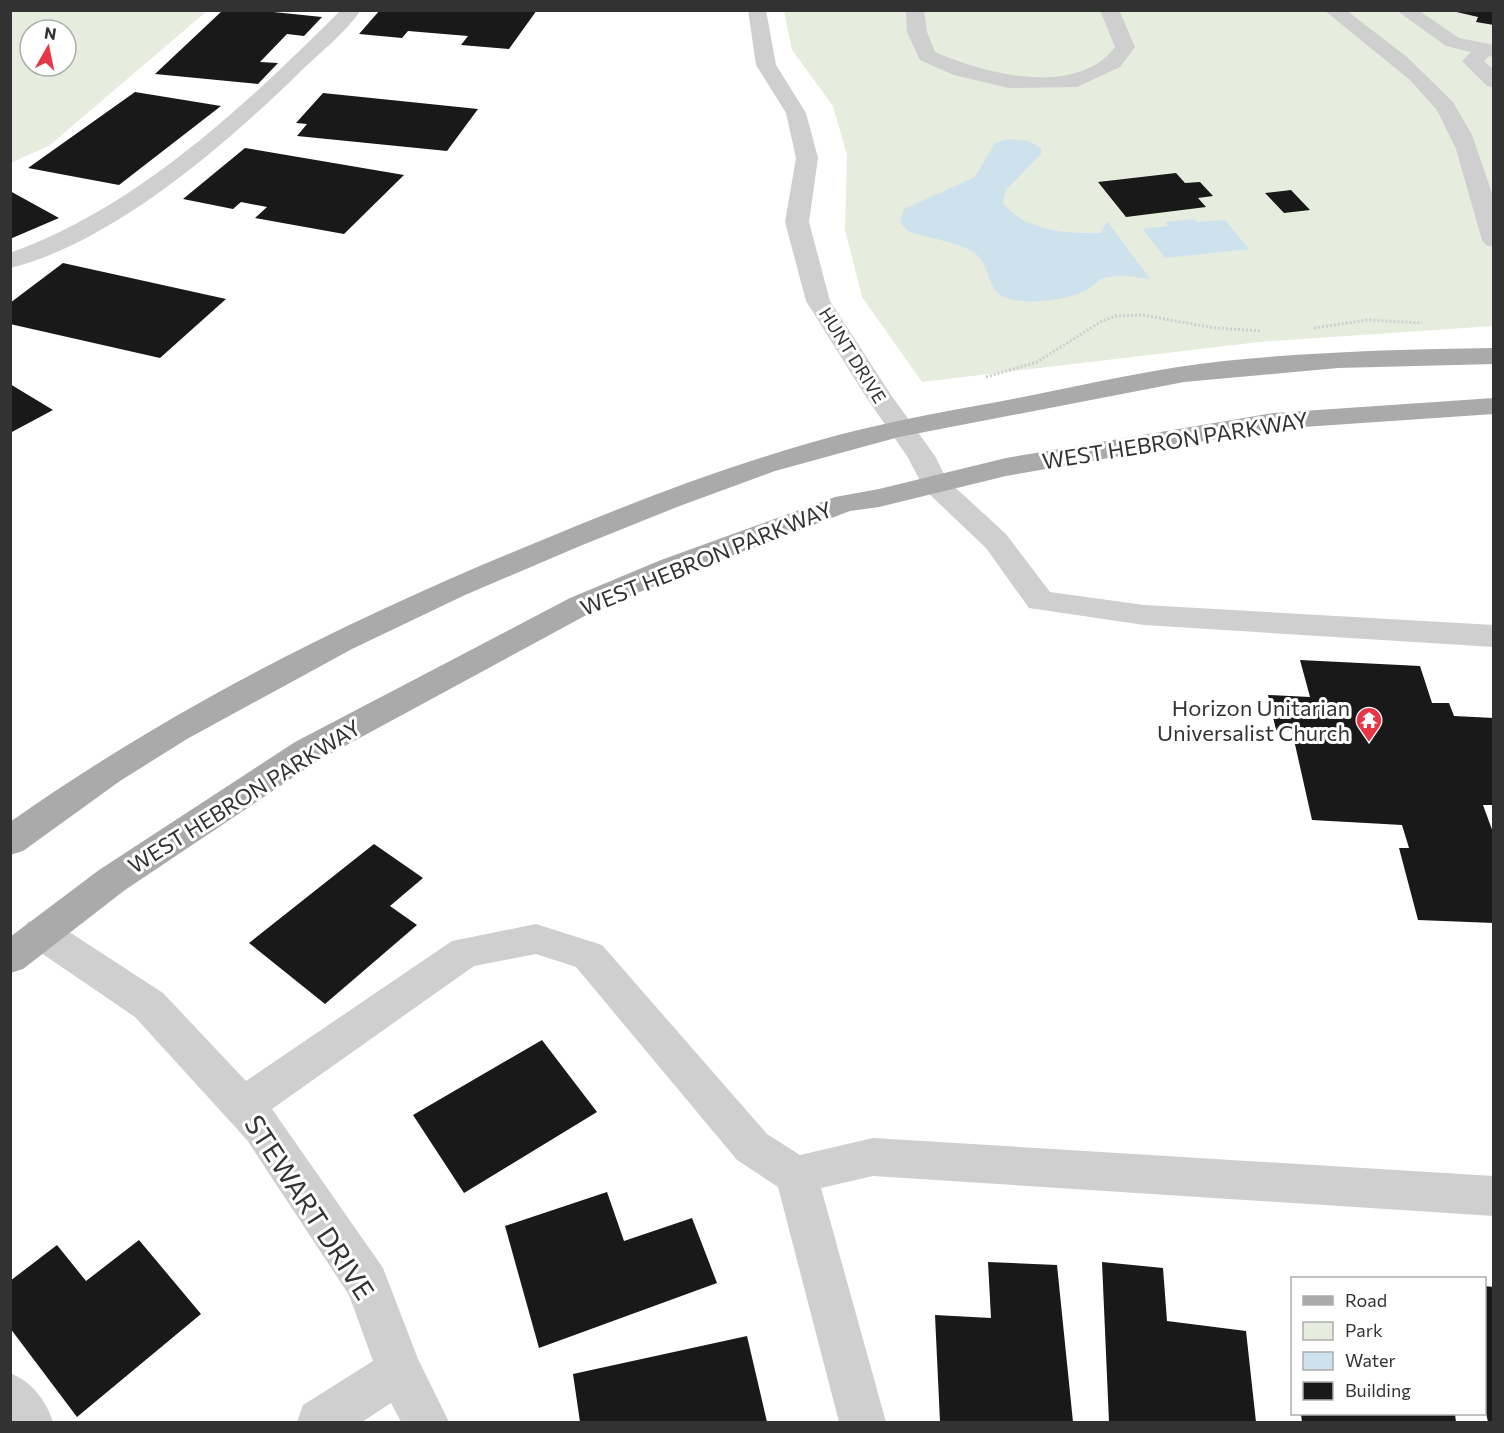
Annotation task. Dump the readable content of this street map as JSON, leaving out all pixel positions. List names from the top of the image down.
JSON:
{
  "streets": {
    "main road": ["WEST HEBRON PARKWAY"],
    "street": ["HUNT DRIVE", "STEWART DRIVE"]
  },
  "crossings": [
    ["HUNT DRIVE", "WEST HEBRON PARKWAY"],
    ["WEST HEBRON PARKWAY", "STEWART DRIVE"]
  ],
  "places": {
    "temple": ["Horizon Unitarian Universalist Church"]
  },
  "legend": [
    "Road",
    "Park",
    "Water",
    "Building"
  ],
  "north": "top"
}
